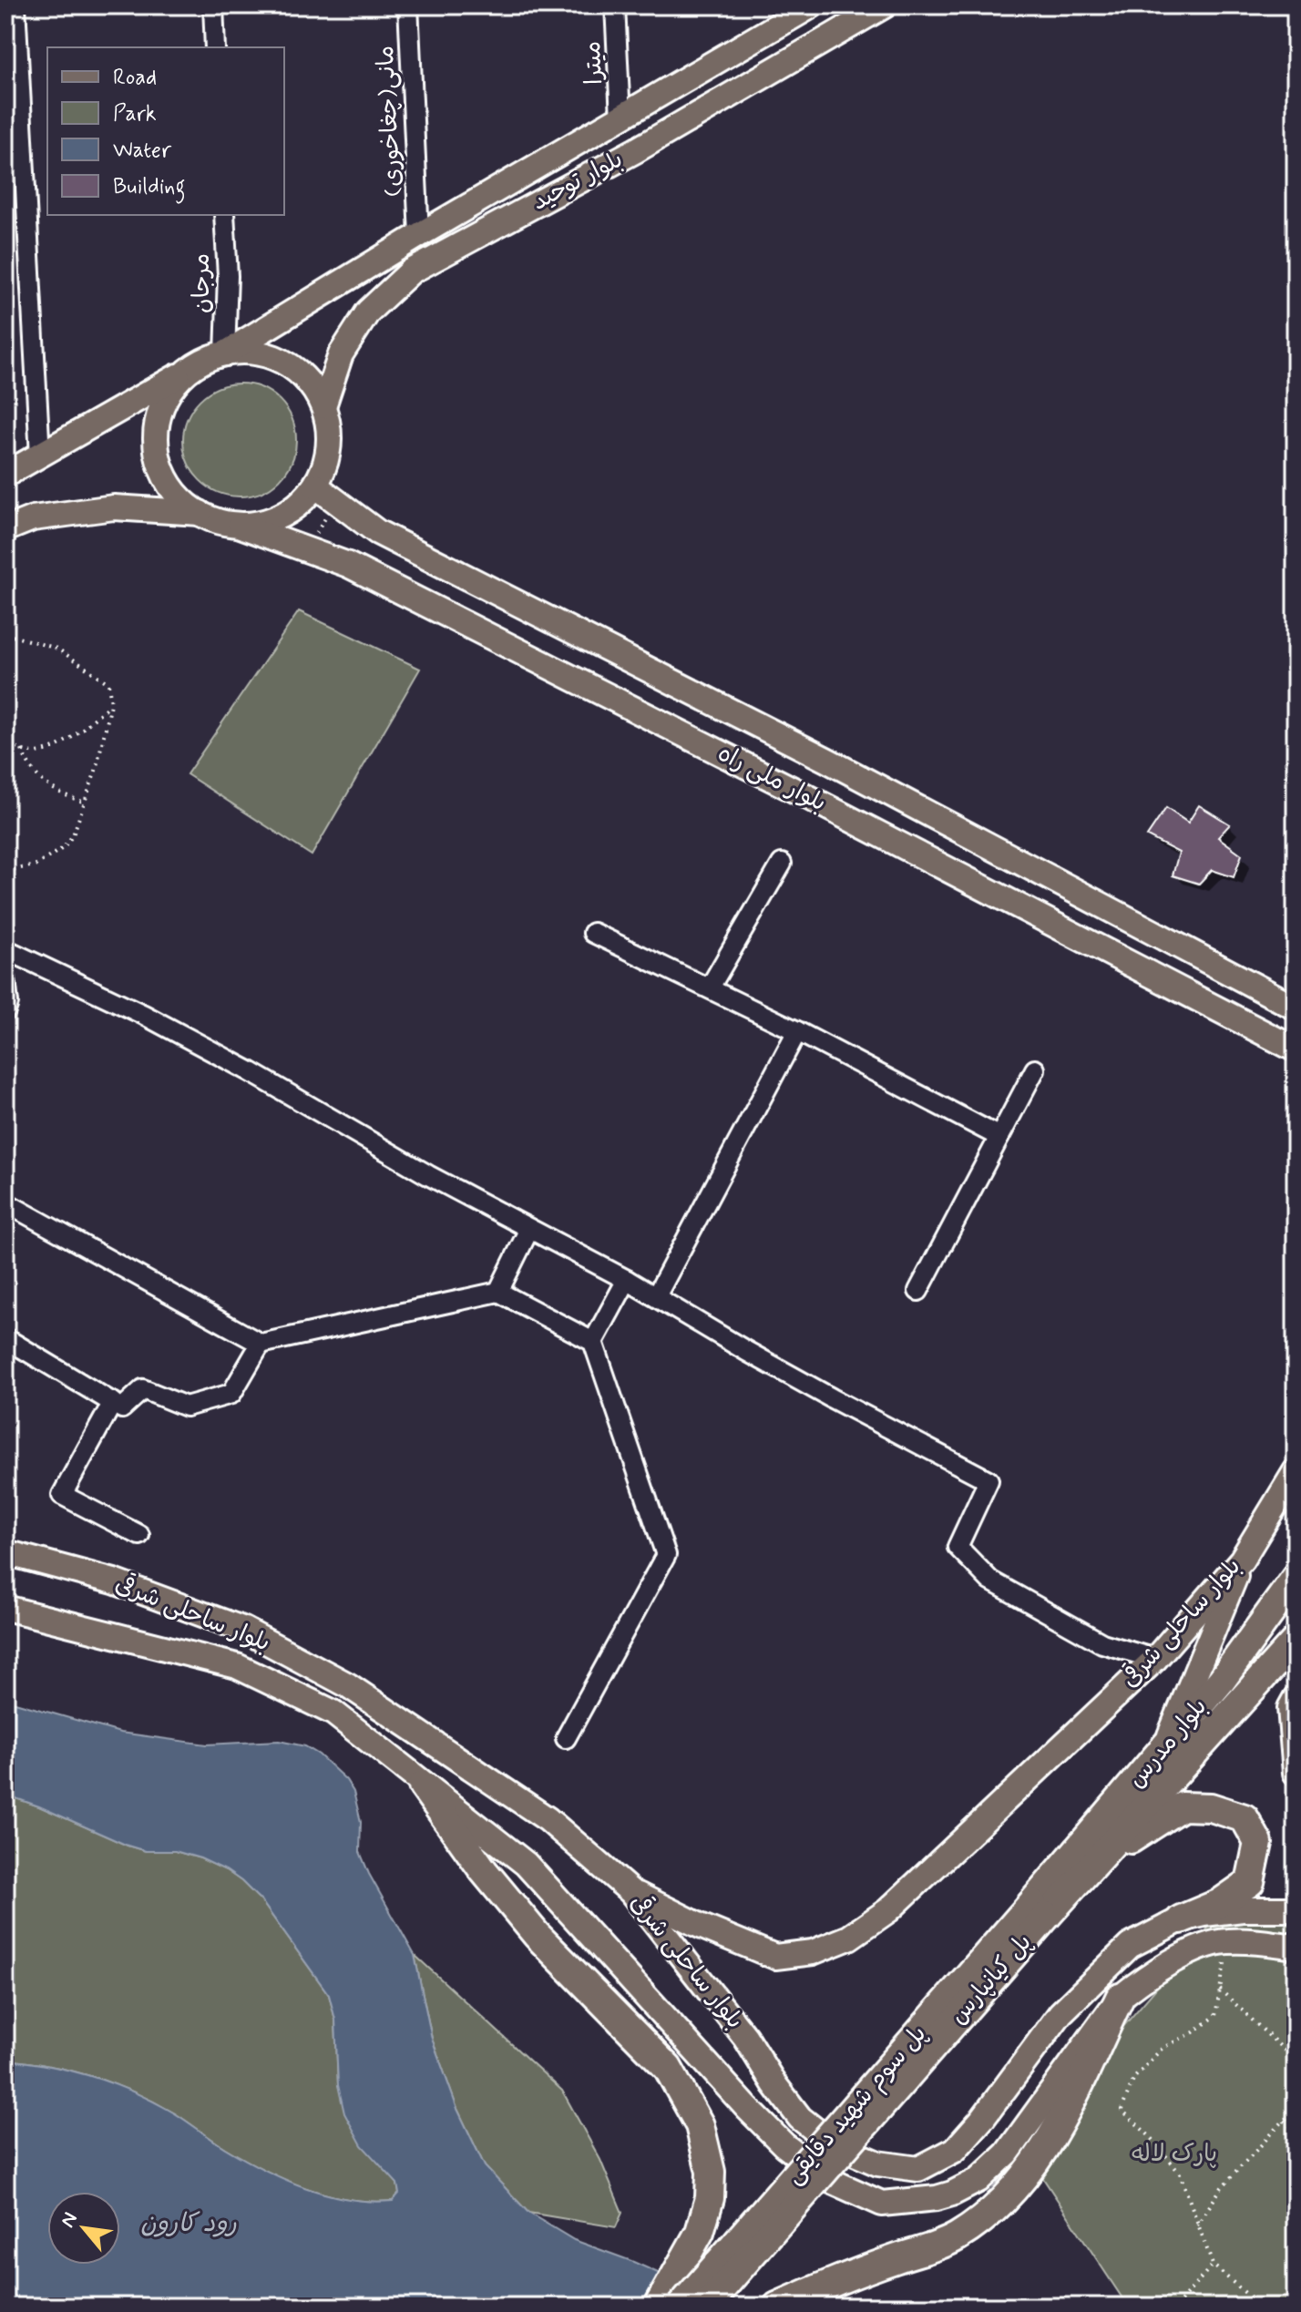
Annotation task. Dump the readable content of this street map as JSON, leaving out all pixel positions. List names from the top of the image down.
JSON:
{
  "streets": {
    "highway": ["بلوار مدرس", "پل کیانپارس", "پل سوم شهید دقایقی"],
    "main road": ["بلوار توحید", "بلوار ملی راه", "بلوار ساحلی شرقی"],
    "street": ["میترا", "مانی(چغاخوری)", "مرجان"]
  },
  "crossings": [
    ["میترا", "بلوار توحید"],
    ["مانی(چغاخوری)", "بلوار توحید"],
    ["بلوار توحید", "مرجان"],
    ["بلوار توحید", "بلوار ملی راه"],
    ["مرجان", "بلوار ملی راه"],
    ["بلوار مدرس", "پل کیانپارس"],
    ["بلوار مدرس", "پل سوم شهید دقایقی"],
    ["پل کیانپارس", "پل سوم شهید دقایقی"]
  ],
  "water": ["رود کارون"],
  "parks": ["پارک لاله"],
  "legend": [
    "Road",
    "Park",
    "Water",
    "Building"
  ],
  "north": "top left"
}
